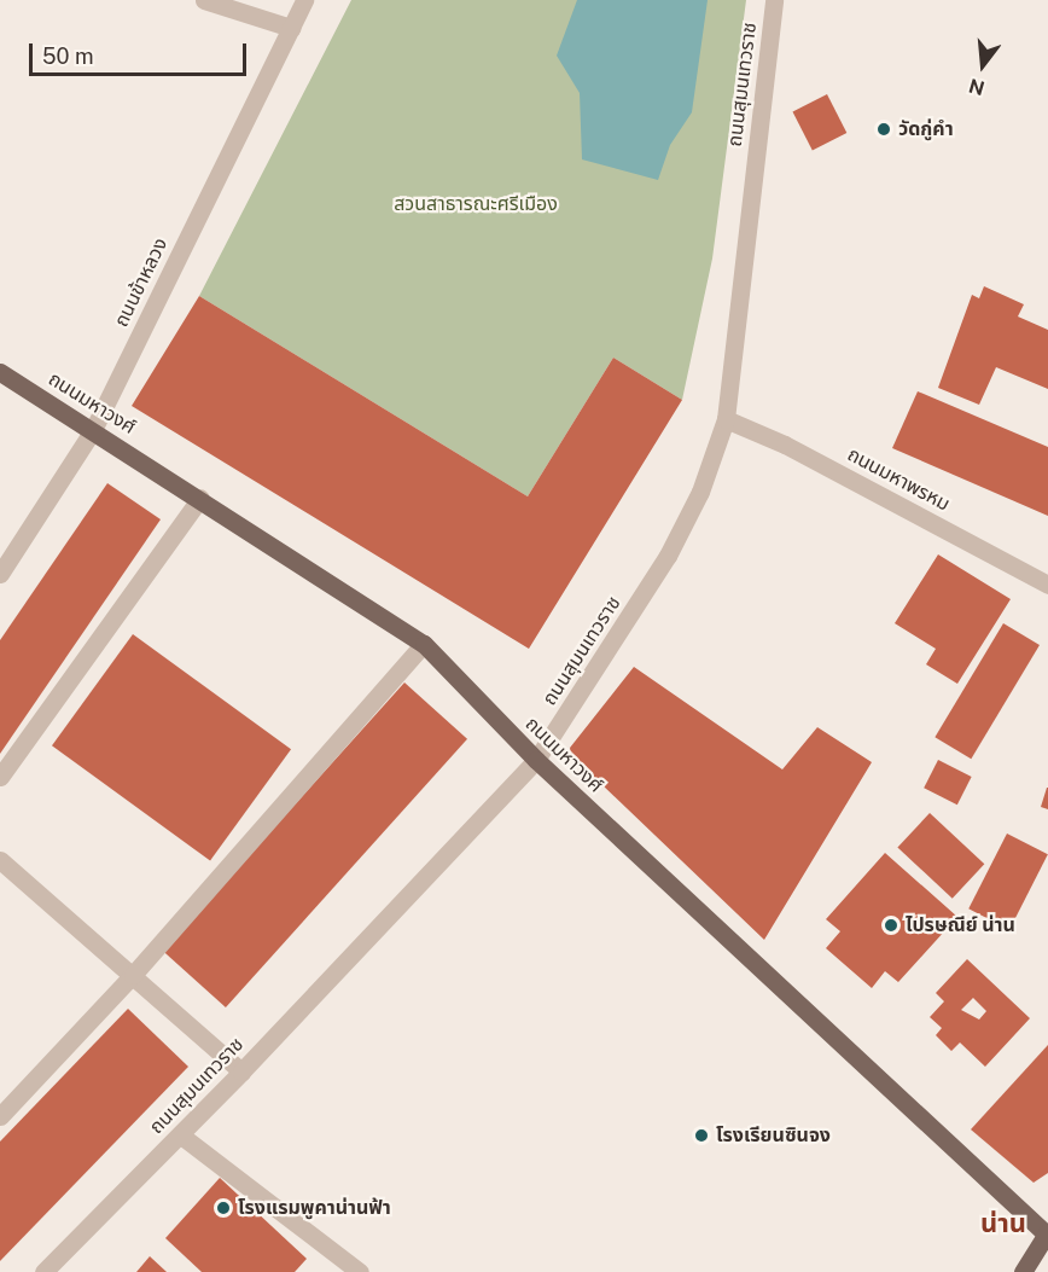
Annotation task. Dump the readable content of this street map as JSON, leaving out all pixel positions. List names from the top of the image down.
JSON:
{
  "streets": {
    "main road": ["ถนนมหาวงศ์"],
    "street": ["ถนนสุมนเทวราช", "ถนนข้าหลวง", "ถนนมหาพรหม"]
  },
  "crossings": [
    ["ถนนสุมนเทวราช", "ถนนมหาวงศ์"],
    ["ถนนสุมนเทวราช", "ถนนมหาพรหม"],
    ["ถนนข้าหลวง", "ถนนมหาวงศ์"]
  ],
  "districts": ["น่าน"],
  "parks": ["สวนสาธารณะศรีเมือง"],
  "places": [
    "วัดกู่คำ",
    "ไปรษณีย์ น่าน",
    "โรงเรียนซินจง",
    "โรงแรมพูคาน่านฟ้า"
  ],
  "scale_bar": "50 m",
  "north": "bottom"
}
